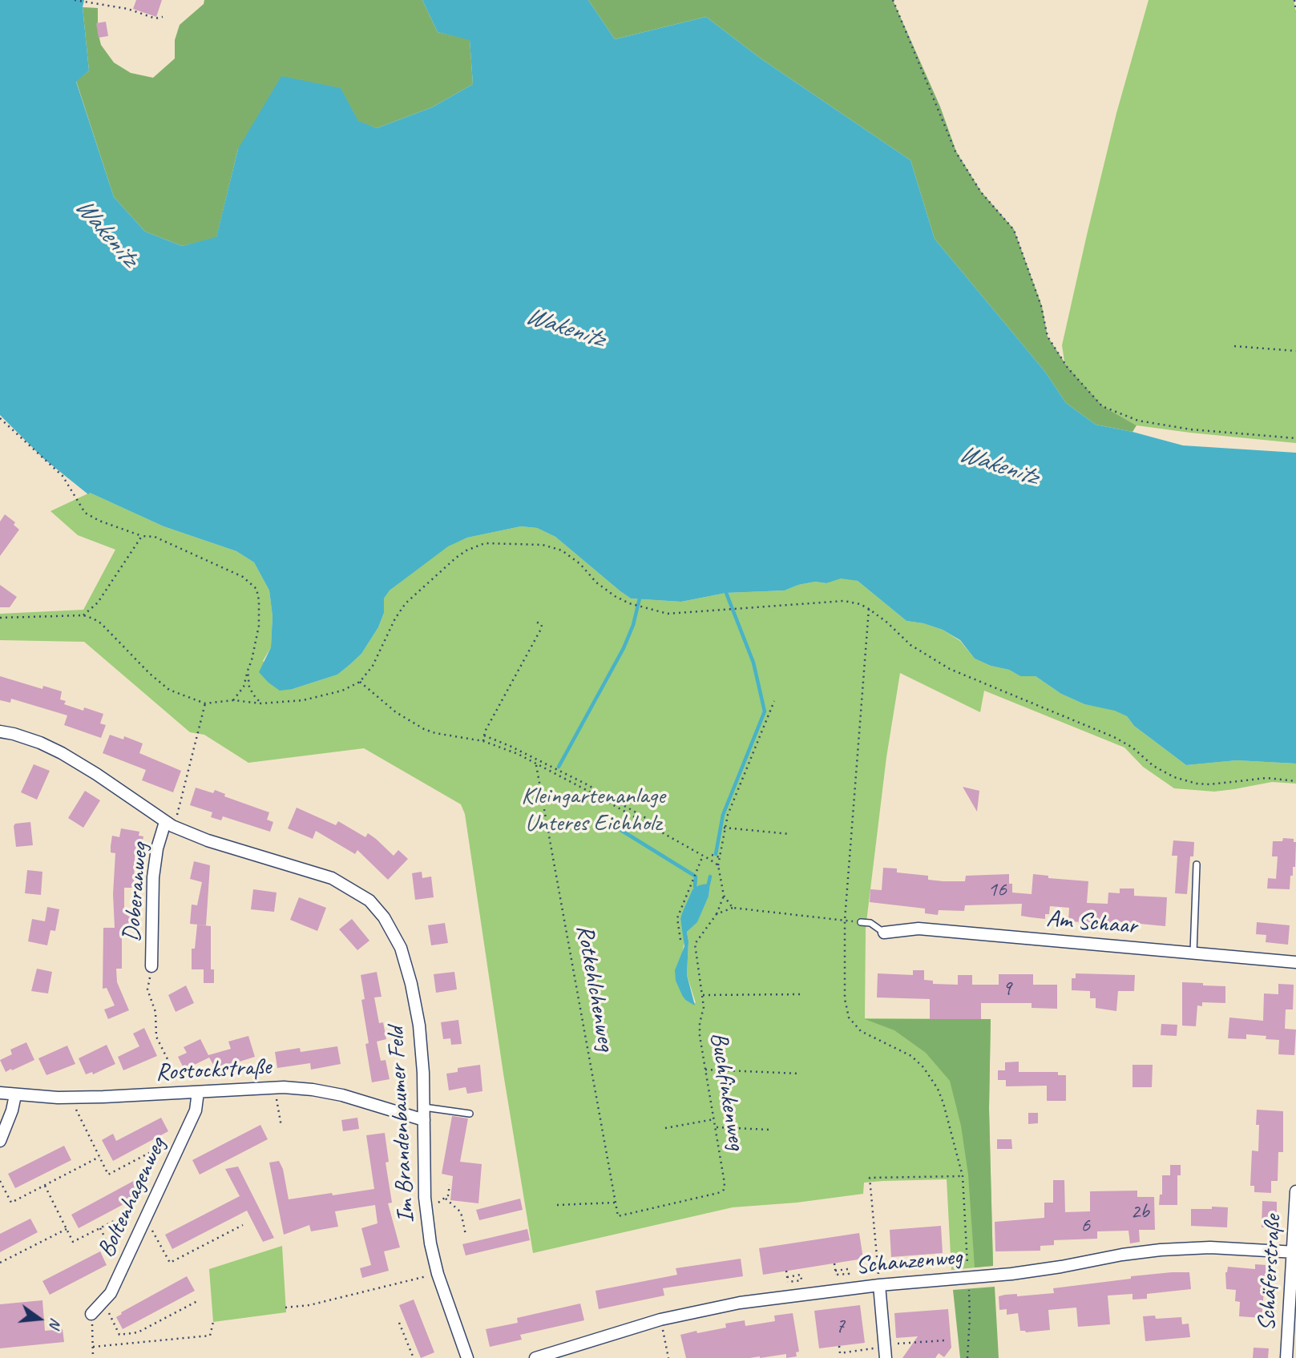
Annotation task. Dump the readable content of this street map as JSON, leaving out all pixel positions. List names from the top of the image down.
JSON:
{
  "streets": {
    "street": [
      "Doberanweg",
      "Am Schaar",
      "Rostockstraße",
      "Im Brandenbaumer Feld",
      "Boltenhagenweg",
      "Schanzenweg",
      "Schäferstraße"
    ],
    "path": ["Rotkehlchenweg", "Buchfinkenweg"]
  },
  "crossings": [
    ["Doberanweg", "Im Brandenbaumer Feld"],
    ["Rotkehlchenweg", "Buchfinkenweg"],
    ["Rostockstraße", "Im Brandenbaumer Feld"],
    ["Rostockstraße", "Boltenhagenweg"],
    ["Schanzenweg", "Schäferstraße"]
  ],
  "water": ["Wakenitz"],
  "parks": ["Kleingartenanlage Unteres Eichholz"],
  "house_numbers": [
    "16",
    "9",
    "2b",
    "6",
    "7"
  ],
  "north": "right"
}
